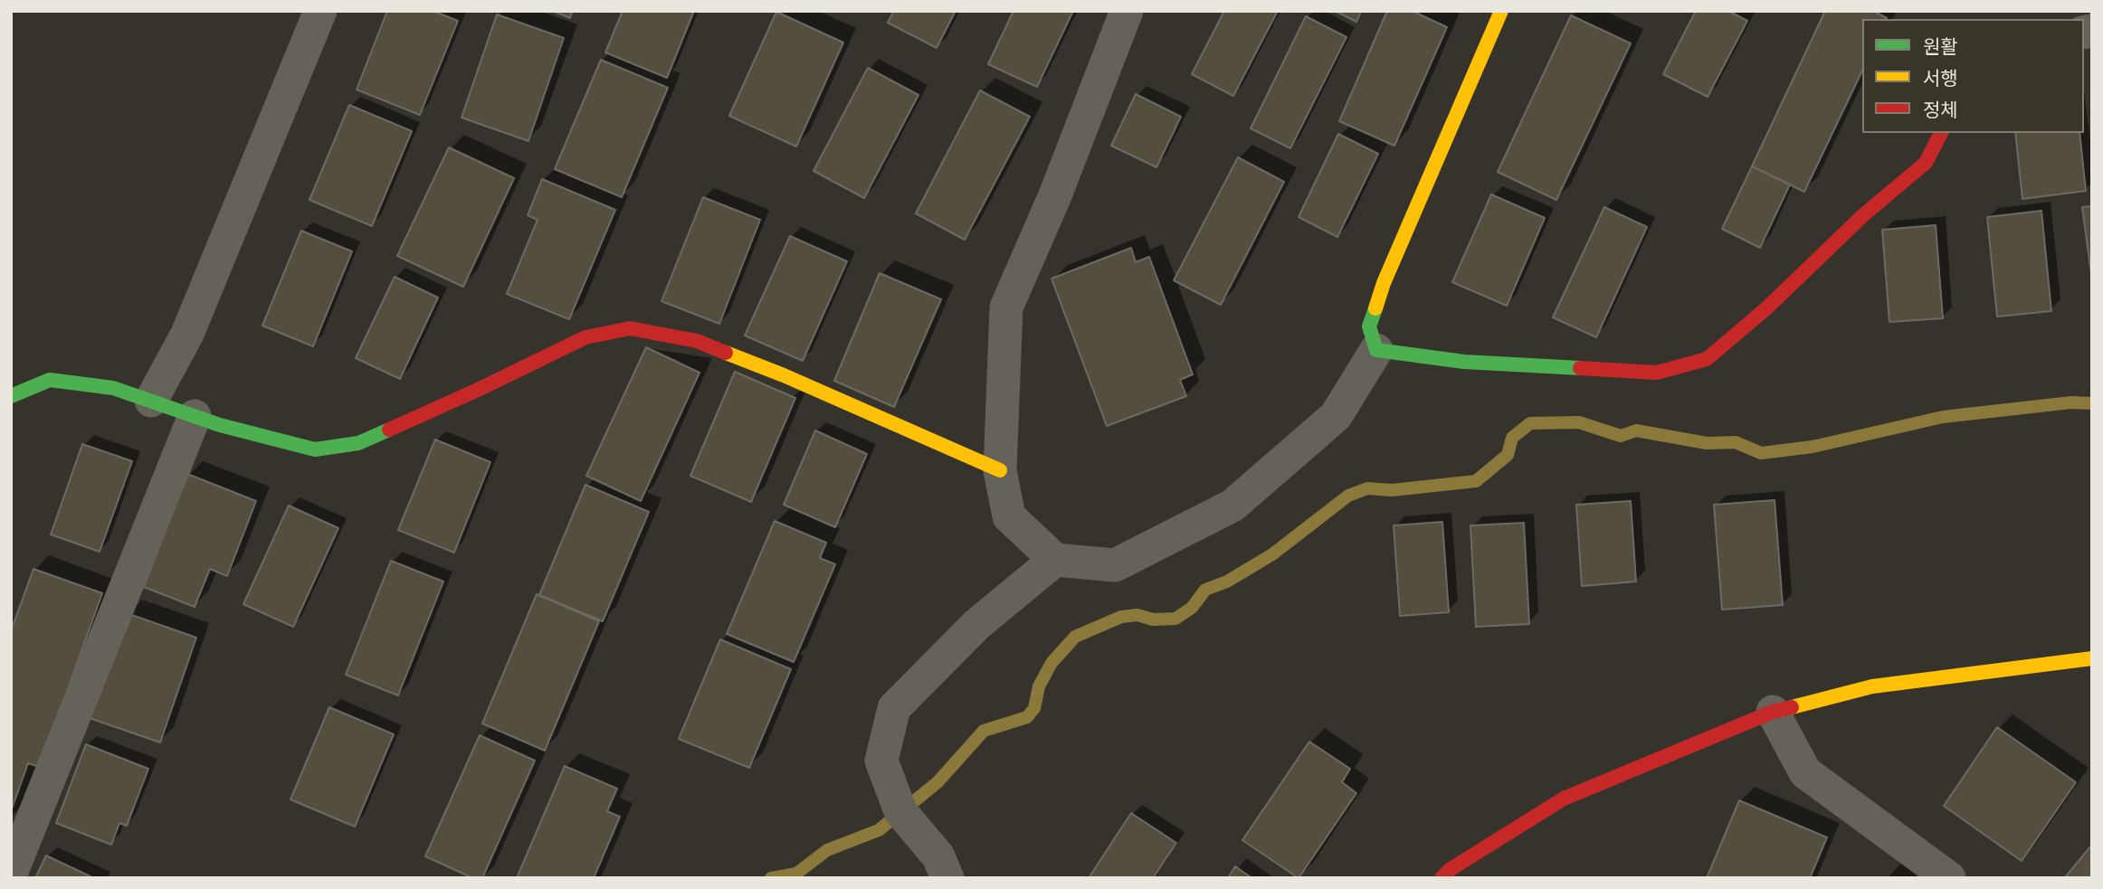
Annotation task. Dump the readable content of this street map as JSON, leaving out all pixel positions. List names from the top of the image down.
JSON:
{
  "legend": ["원활", "서행", "정체"]
}
